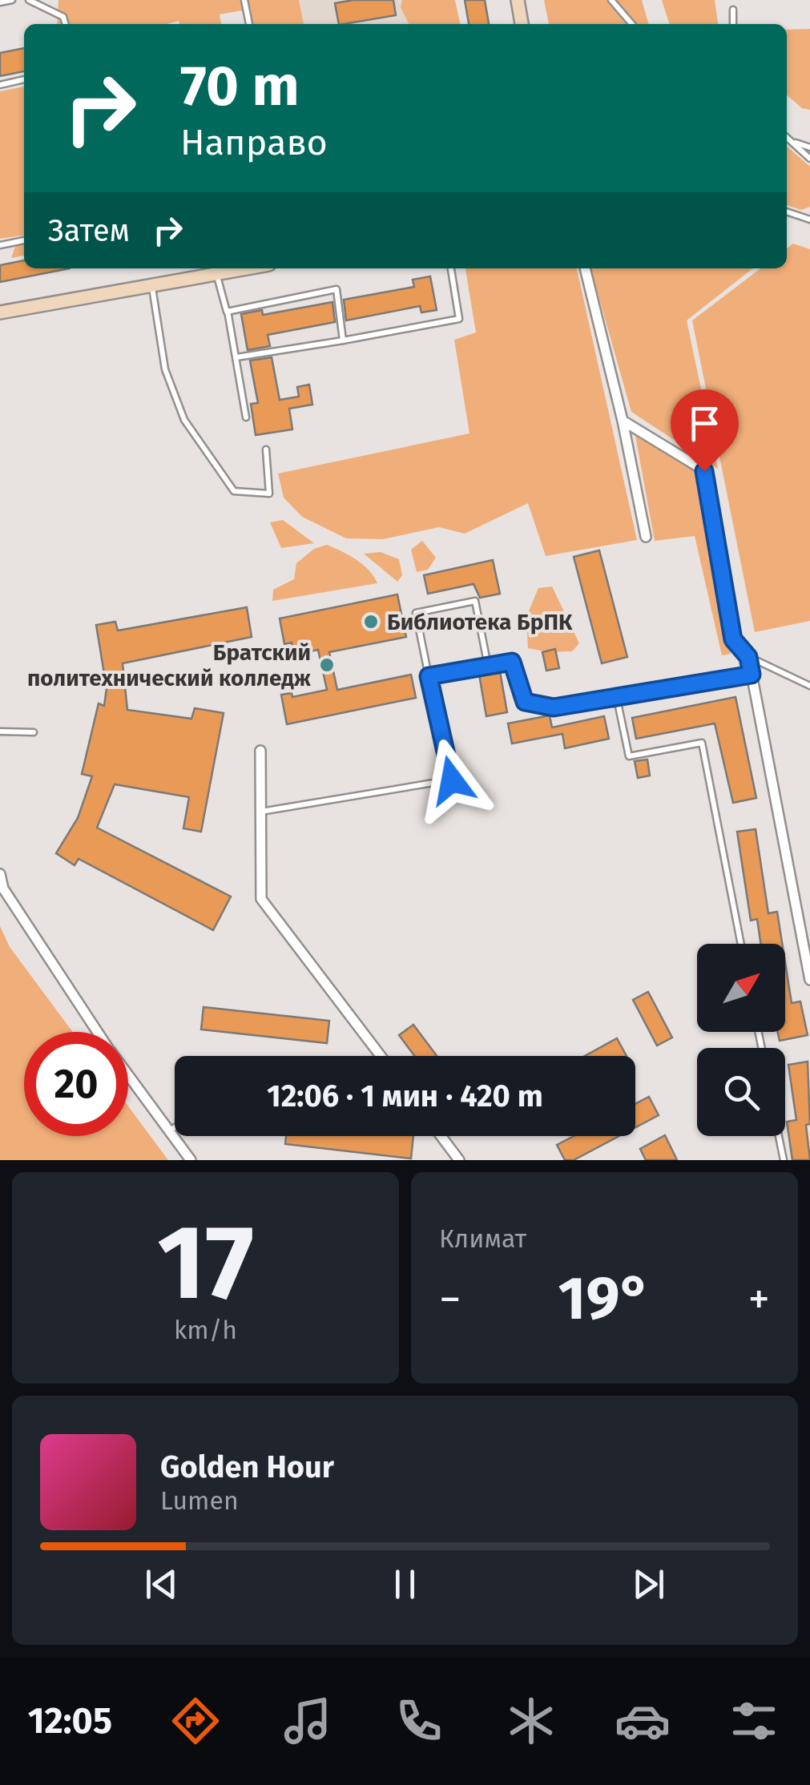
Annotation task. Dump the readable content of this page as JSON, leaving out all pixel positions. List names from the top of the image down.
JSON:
{
  "places": ["Библиотека БрПК", "Братский политехнический колледж"],
  "north": "top right",
  "page": {
    "turn": ["70 m", "Направо"],
    "then": "Затем",
    "limit": "20",
    "trip": "12:06 · 1 мин · 420 m",
    "tile": [
      ["17", "km/h"],
      "Климат"
    ],
    "heat": ["−", "19°", "+"],
    "song": ["Golden Hour", "Lumen"],
    "tabs": "12:05"
  }
}
